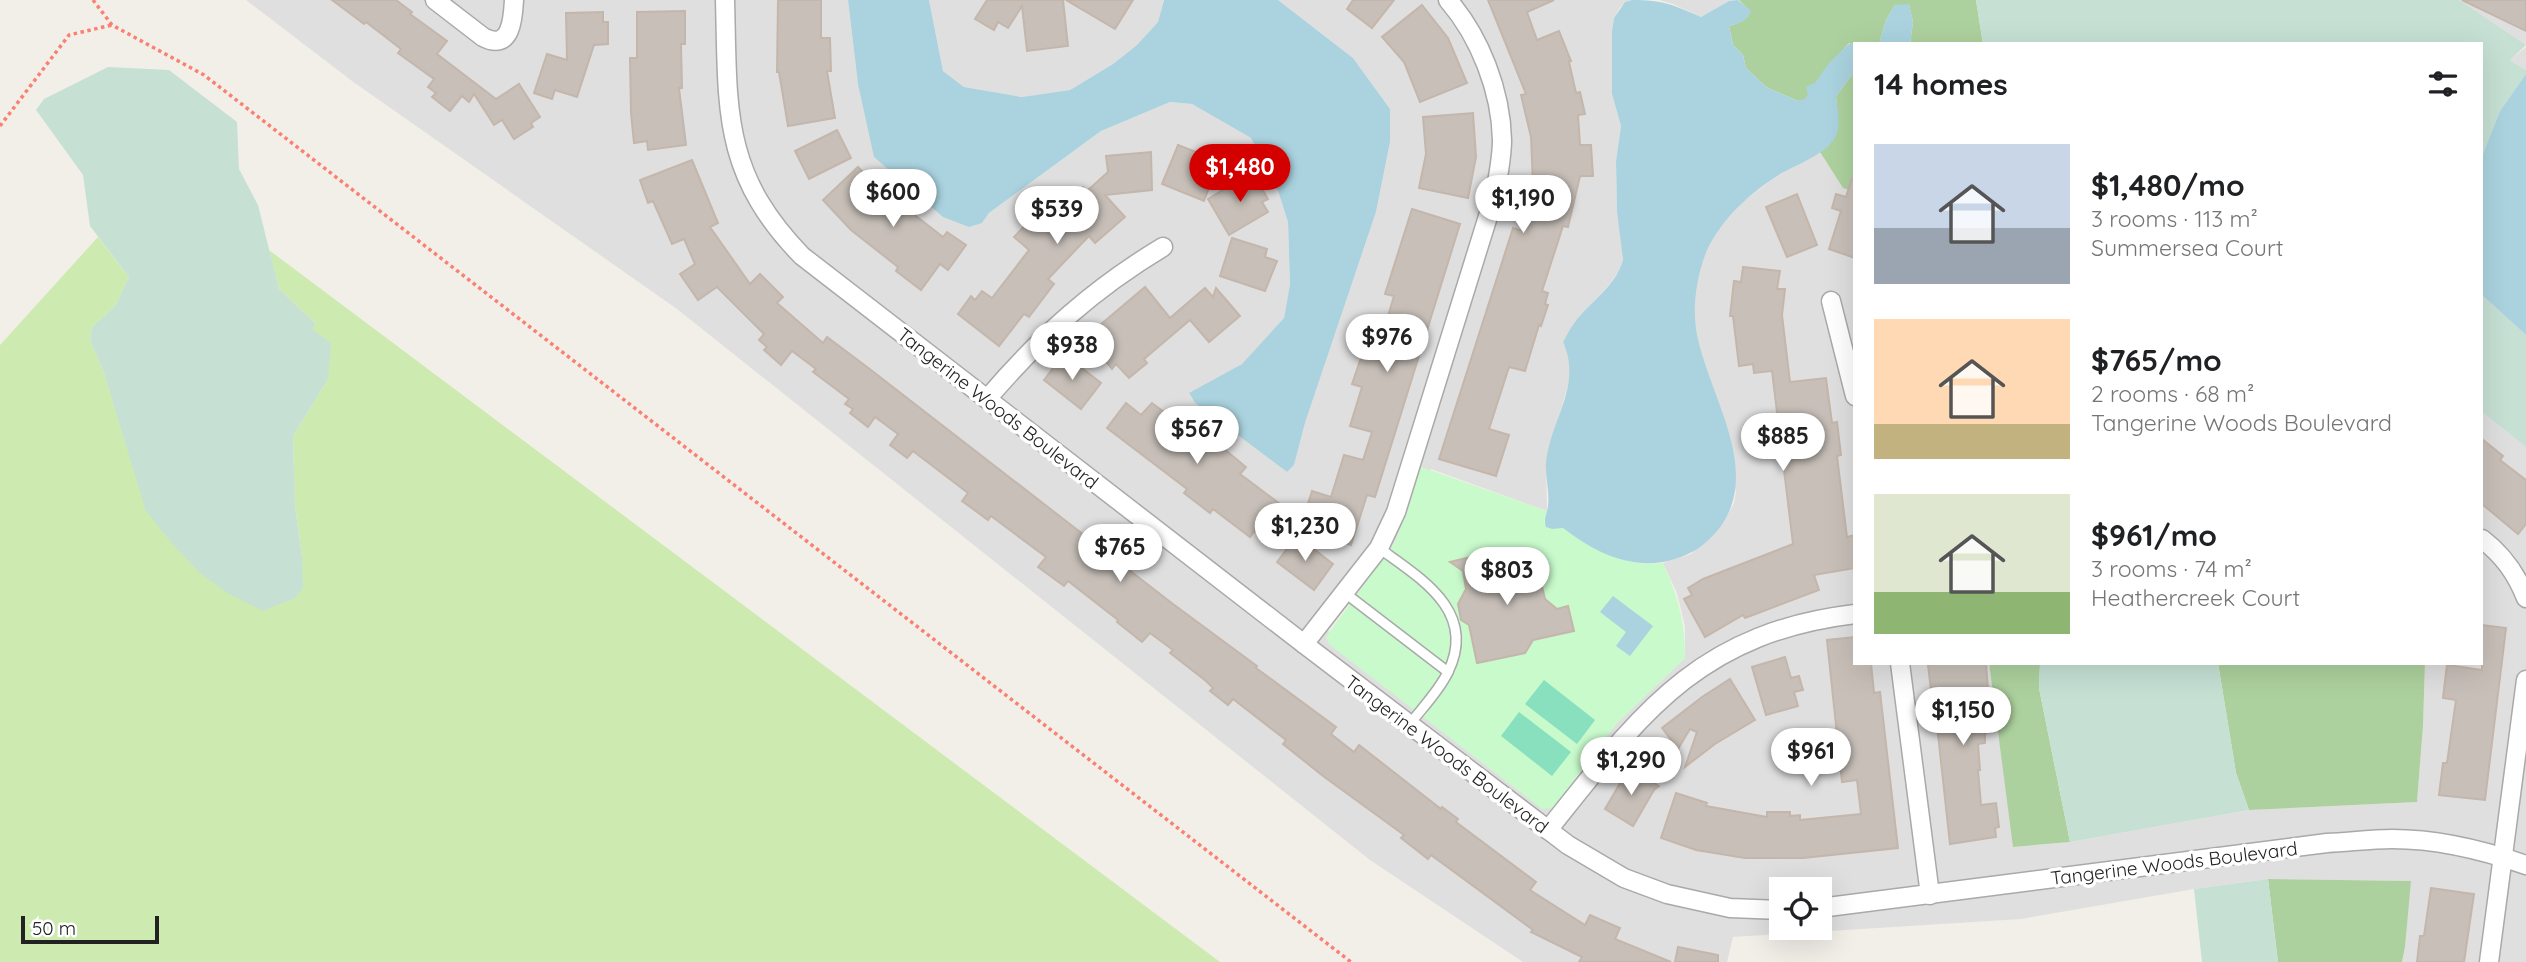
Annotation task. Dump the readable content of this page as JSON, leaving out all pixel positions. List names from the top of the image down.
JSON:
{
  "streets": {
    "street": ["Tangerine Woods Boulevard"]
  },
  "scale_bar": "50 m",
  "page": {
    "heading": "14 homes",
    "list": [
      {
        "name": "$1,480/mo",
        "note": "3 rooms · 113 m² · Summersea Court"
      },
      {
        "name": "$765/mo",
        "note": "2 rooms · 68 m² · Tangerine Woods Boulevard"
      },
      {
        "name": "$961/mo",
        "note": "3 rooms · 74 m² · Heathercreek Court"
      }
    ],
    "price": [
      "$1,480",
      "$600",
      "$1,190",
      "$539",
      "$976",
      "$938",
      "$567",
      "$885",
      "$1,230",
      "$765",
      "$803",
      "$1,150",
      "$961",
      "$1,290"
    ],
    "scale": "50 m"
  }
}
